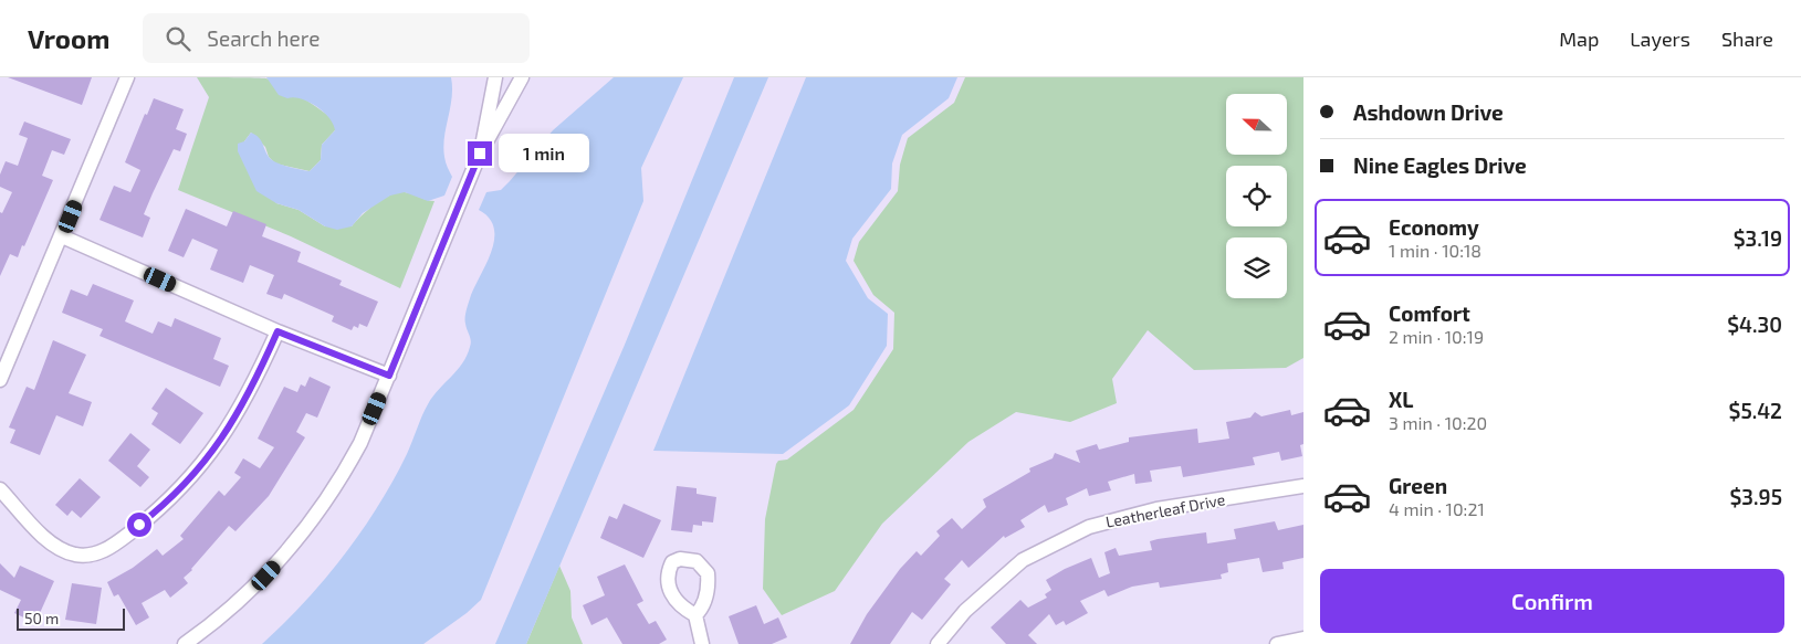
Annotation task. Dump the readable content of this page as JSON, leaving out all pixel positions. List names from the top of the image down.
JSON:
{
  "streets": {
    "street": ["Leatherleaf Drive"]
  },
  "scale_bar": "50 m",
  "north": "left",
  "page": {
    "header": "Vroom",
    "search": "Search here",
    "nav": ["Map", "Layers", "Share"],
    "banner": ["Ashdown Drive", "Nine Eagles Drive"],
    "bubble": "1 min",
    "list": [
      {
        "name": "Economy",
        "note": "1 min · 10:18",
        "value": "$3.19"
      },
      {
        "name": "Comfort",
        "note": "2 min · 10:19",
        "value": "$4.30"
      },
      {
        "name": "XL",
        "note": "3 min · 10:20",
        "value": "$5.42"
      },
      {
        "name": "Green",
        "note": "4 min · 10:21",
        "value": "$3.95"
      }
    ],
    "buttons": "Confirm",
    "scale": "50 m"
  }
}
